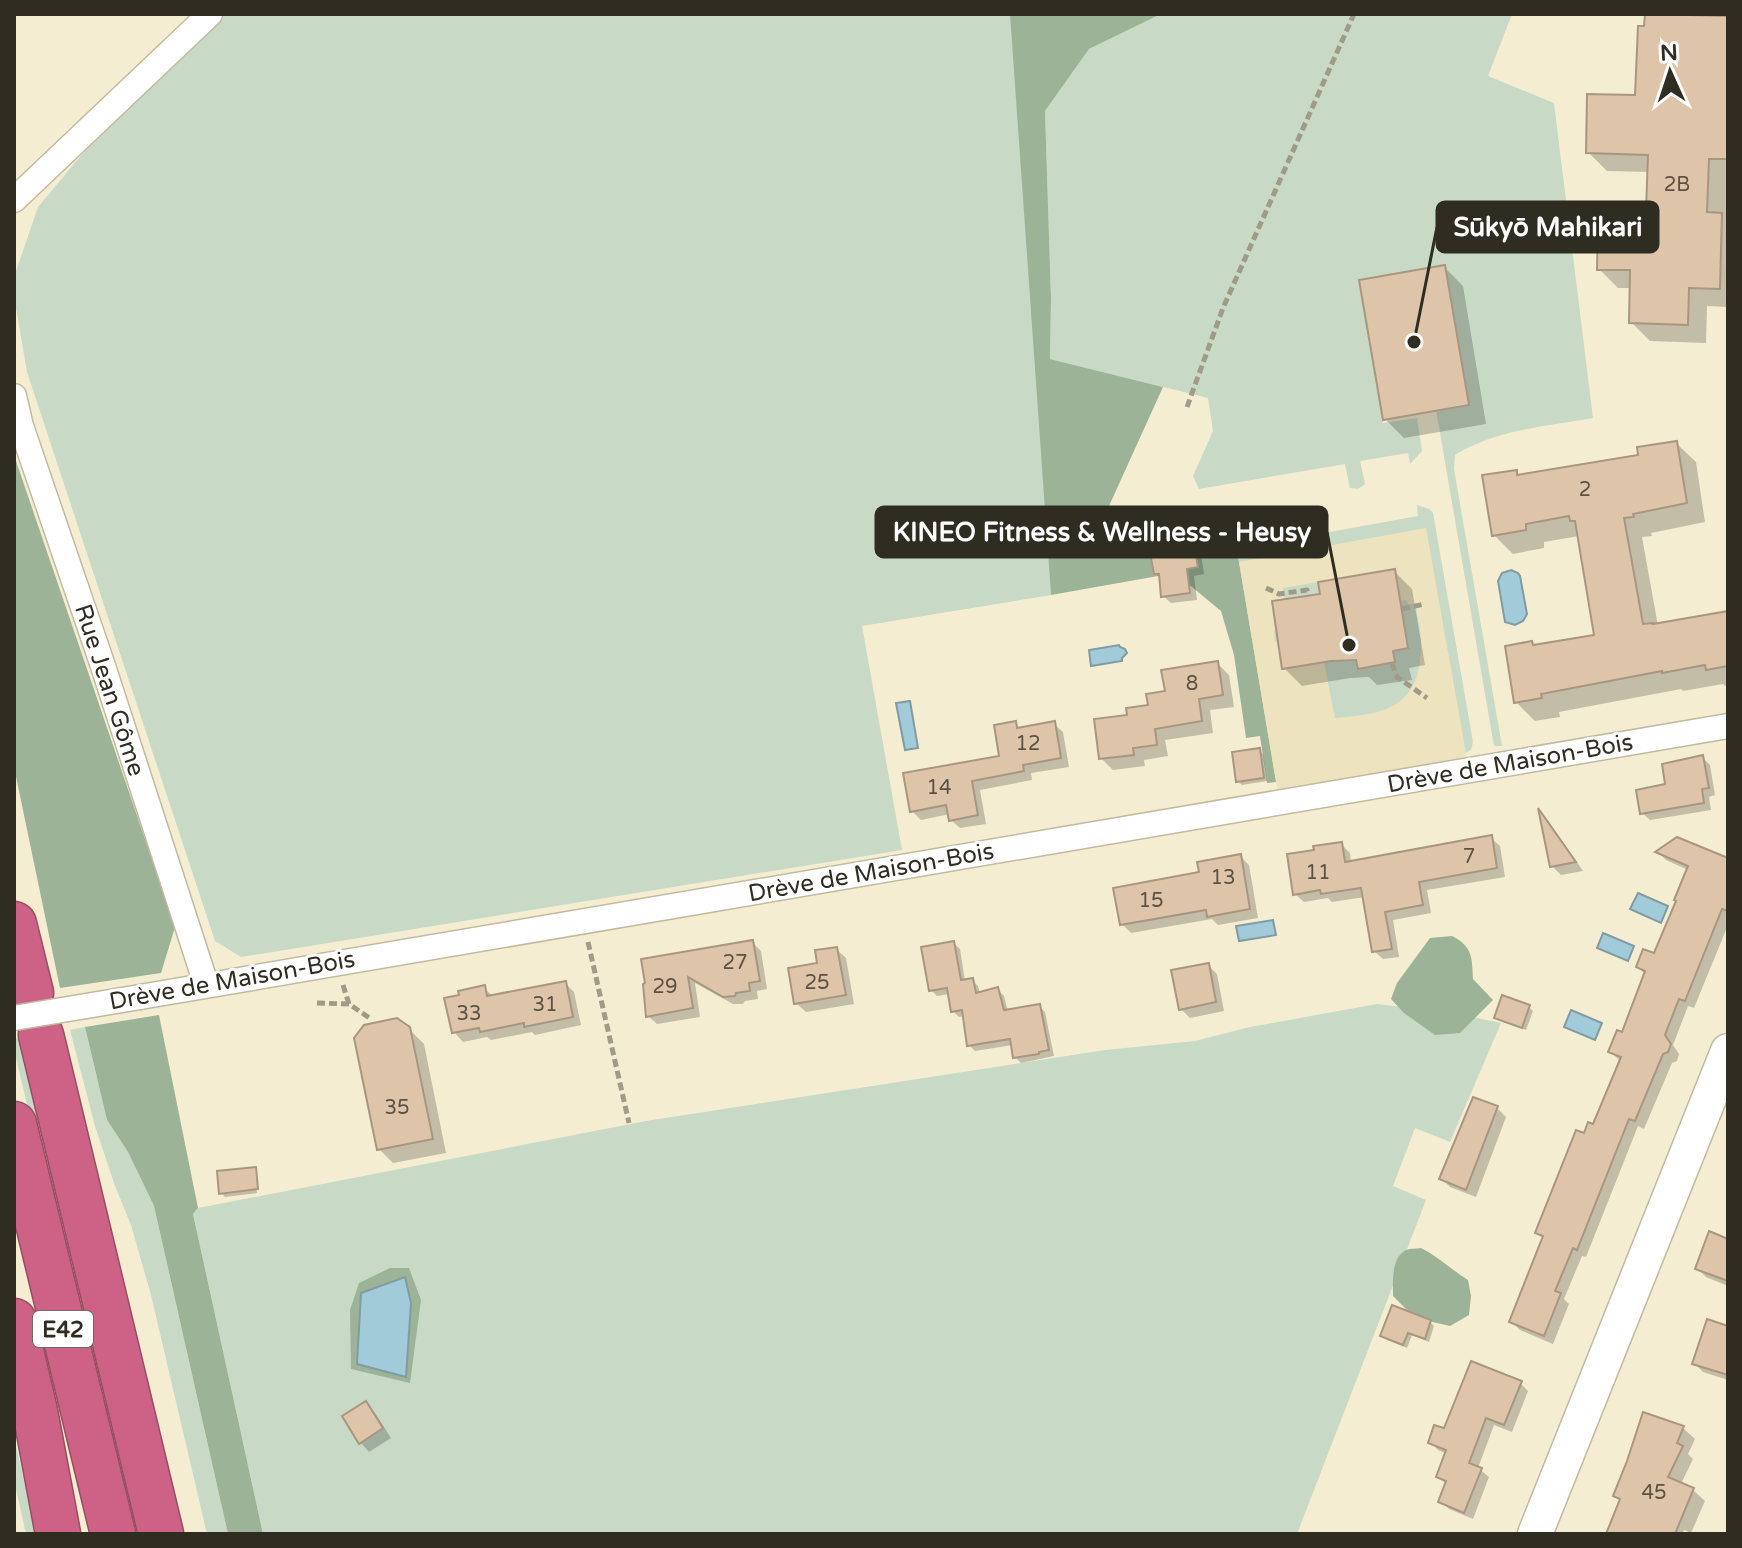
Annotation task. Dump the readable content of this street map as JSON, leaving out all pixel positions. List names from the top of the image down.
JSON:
{
  "streets": {
    "highway": ["E42"],
    "street": ["Rue Jean Gôme", "Drève de Maison-Bois"]
  },
  "crossings": [
    ["Rue Jean Gôme", "Drève de Maison-Bois"],
    ["Drève de Maison-Bois", "E42"]
  ],
  "places": ["Sūkyō Mahikari", "KINEO Fitness & Wellness - Heusy"],
  "house_numbers": [
    "2B",
    "2",
    "8",
    "12",
    "14",
    "7",
    "11",
    "13",
    "15",
    "27",
    "25",
    "29",
    "31",
    "33",
    "35",
    "45"
  ],
  "north": "top"
}
